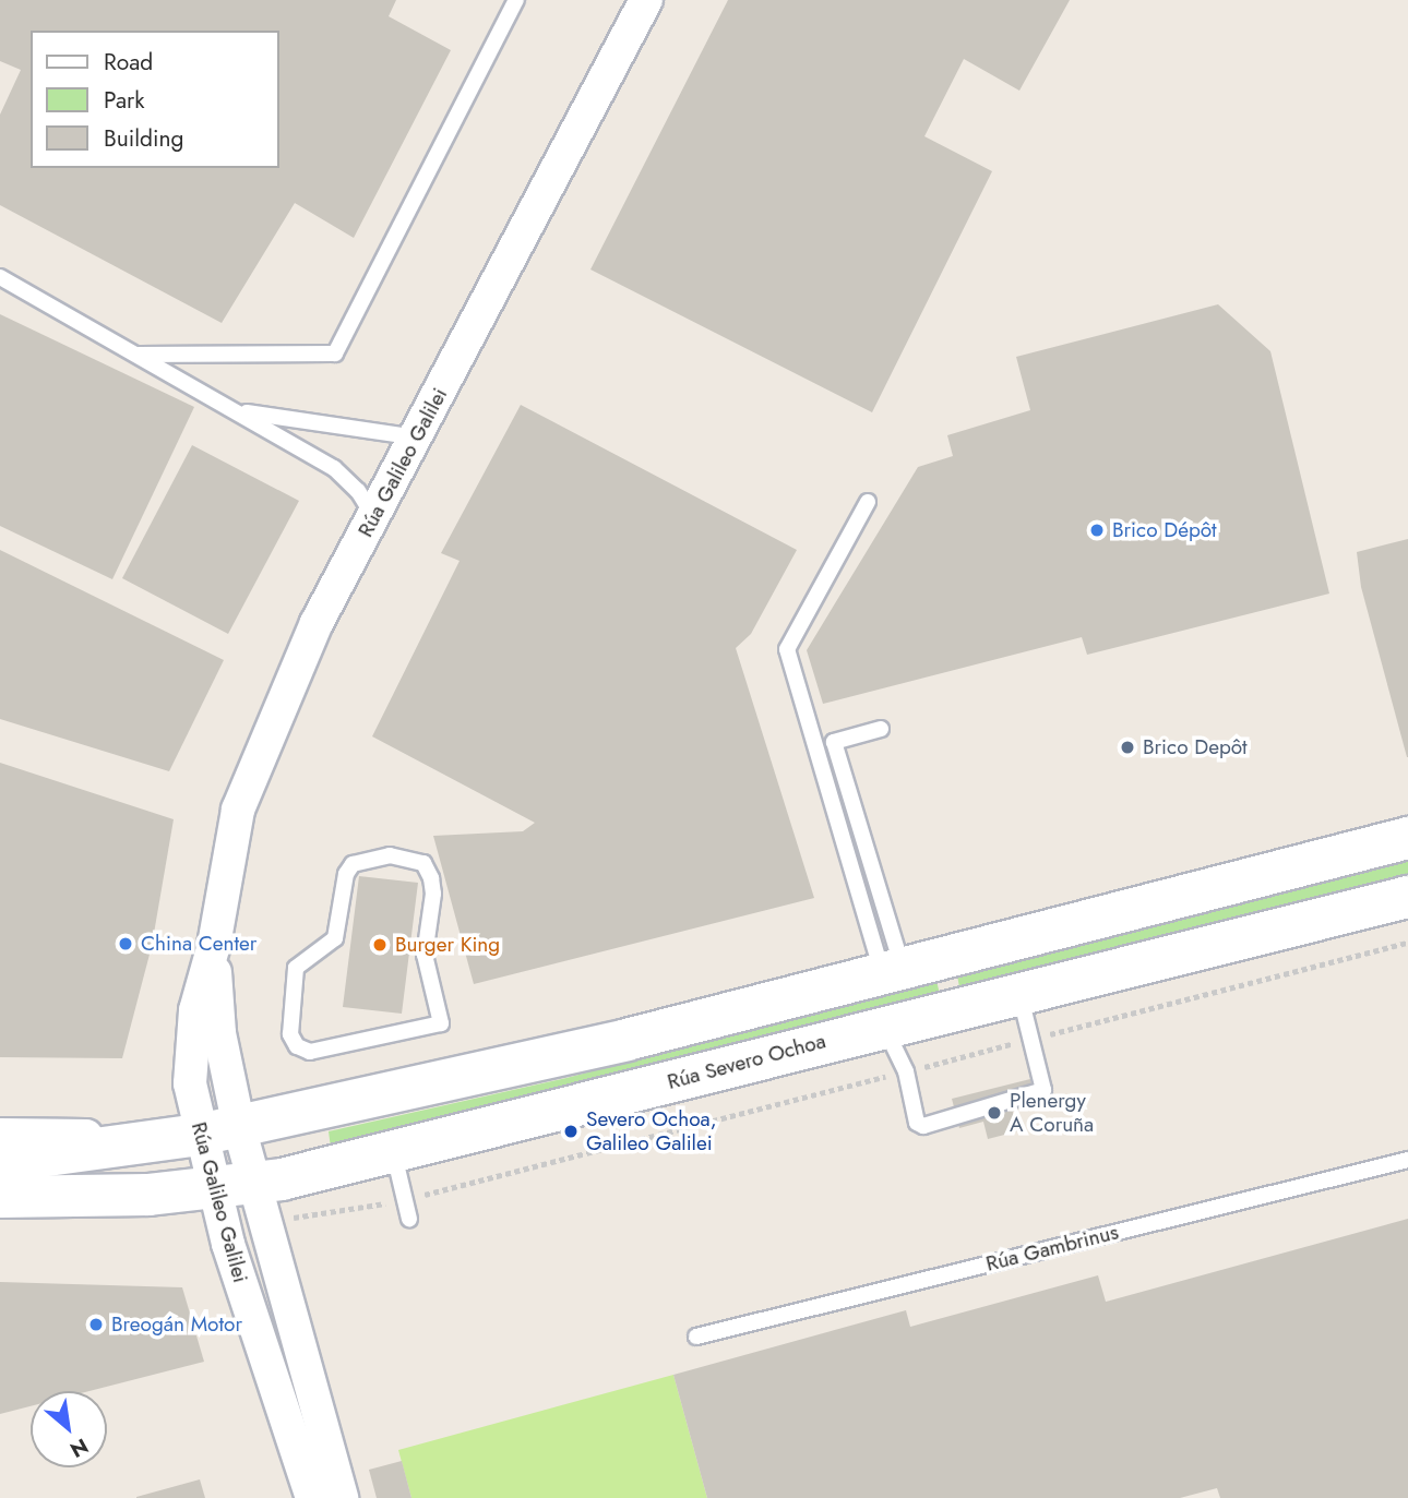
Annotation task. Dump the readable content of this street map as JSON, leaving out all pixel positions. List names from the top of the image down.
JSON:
{
  "streets": {
    "main road": ["Rúa Severo Ochoa"],
    "street": ["Rúa Galileo Galilei"],
    "lane": ["Rúa Gambrinus"]
  },
  "crossings": [
    ["Rúa Galileo Galilei", "Rúa Severo Ochoa"]
  ],
  "places": [
    "Brico Dépôt",
    "Brico Depôt",
    "China Center",
    "Burger King",
    "Plenergy A Coruña",
    "Severo Ochoa, Galileo Galilei",
    "Breogán Motor"
  ],
  "legend": ["Road", "Park", "Building"],
  "north": "bottom right"
}
